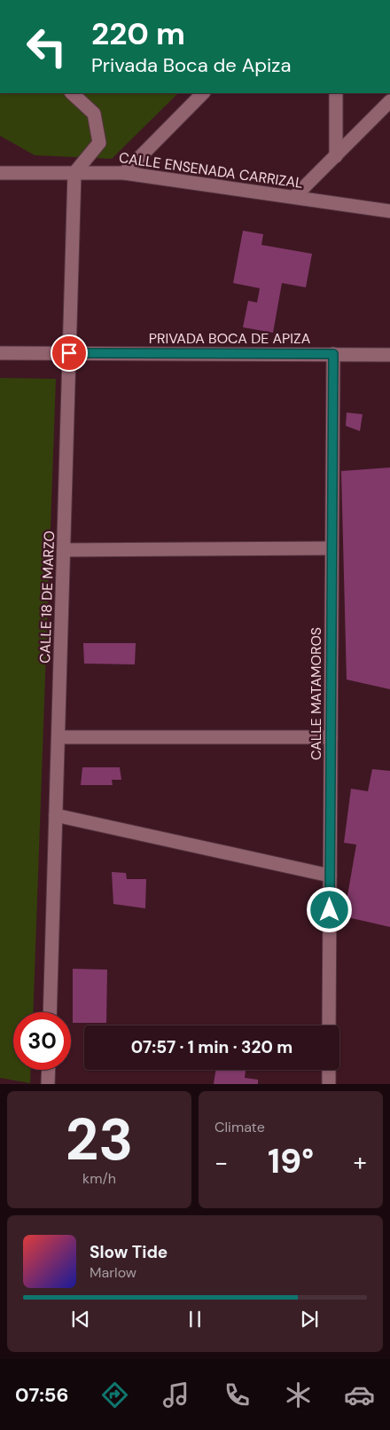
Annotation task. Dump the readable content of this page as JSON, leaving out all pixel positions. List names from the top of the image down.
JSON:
{
  "streets": {
    "street": [
      "CALLE ENSENADA CARRIZAL",
      "PRIVADA BOCA DE APIZA",
      "CALLE 18 DE MARZO",
      "CALLE MATAMOROS"
    ]
  },
  "crossings": [
    ["CALLE ENSENADA CARRIZAL", "CALLE 18 DE MARZO"],
    ["PRIVADA BOCA DE APIZA", "CALLE 18 DE MARZO"],
    ["PRIVADA BOCA DE APIZA", "CALLE MATAMOROS"]
  ],
  "page": {
    "turn": ["220 m", "Privada Boca de Apiza"],
    "limit": "30",
    "trip": "07:57 · 1 min · 320 m",
    "tile": [
      ["23", "km/h"],
      "Climate"
    ],
    "heat": ["−", "19°", "+"],
    "song": ["Slow Tide", "Marlow"],
    "tabs": "07:56"
  }
}
